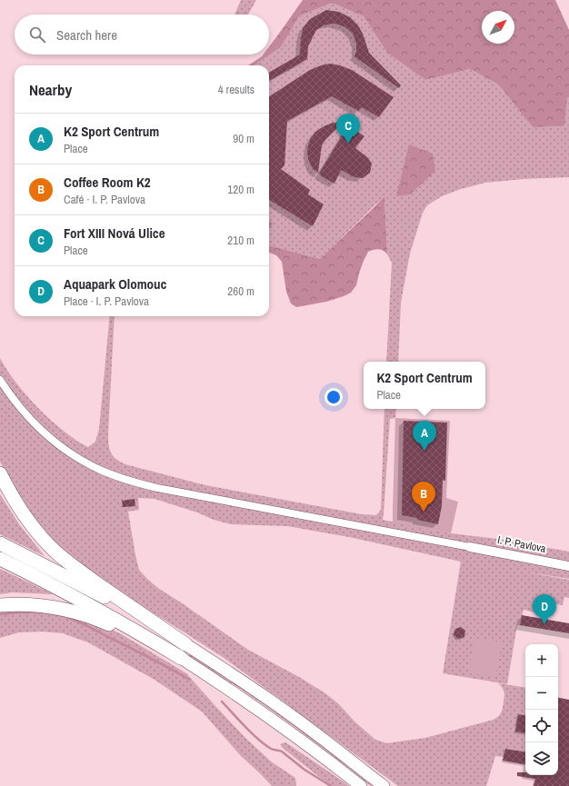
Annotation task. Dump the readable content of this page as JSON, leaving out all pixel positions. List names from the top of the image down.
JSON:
{
  "streets": {
    "street": ["I. P. Pavlova"]
  },
  "north": "top right",
  "page": {
    "search": "Search here",
    "heading": ["Nearby", "4 results"],
    "list": [
      {
        "mark": "A",
        "name": "K2 Sport Centrum",
        "note": "Place",
        "value": "90 m"
      },
      {
        "mark": "B",
        "name": "Coffee Room K2",
        "note": "Café · I. P. Pavlova",
        "value": "120 m"
      },
      {
        "mark": "C",
        "name": "Fort XIII Nová Ulice",
        "note": "Place",
        "value": "210 m"
      },
      {
        "mark": "D",
        "name": "Aquapark Olomouc",
        "note": "Place · I. P. Pavlova",
        "value": "260 m"
      }
    ],
    "pins": [
      "C",
      "A",
      "B",
      "D"
    ],
    "popup": ["K2 Sport Centrum", "Place"],
    "map_buttons": ["+", "−"]
  }
}
